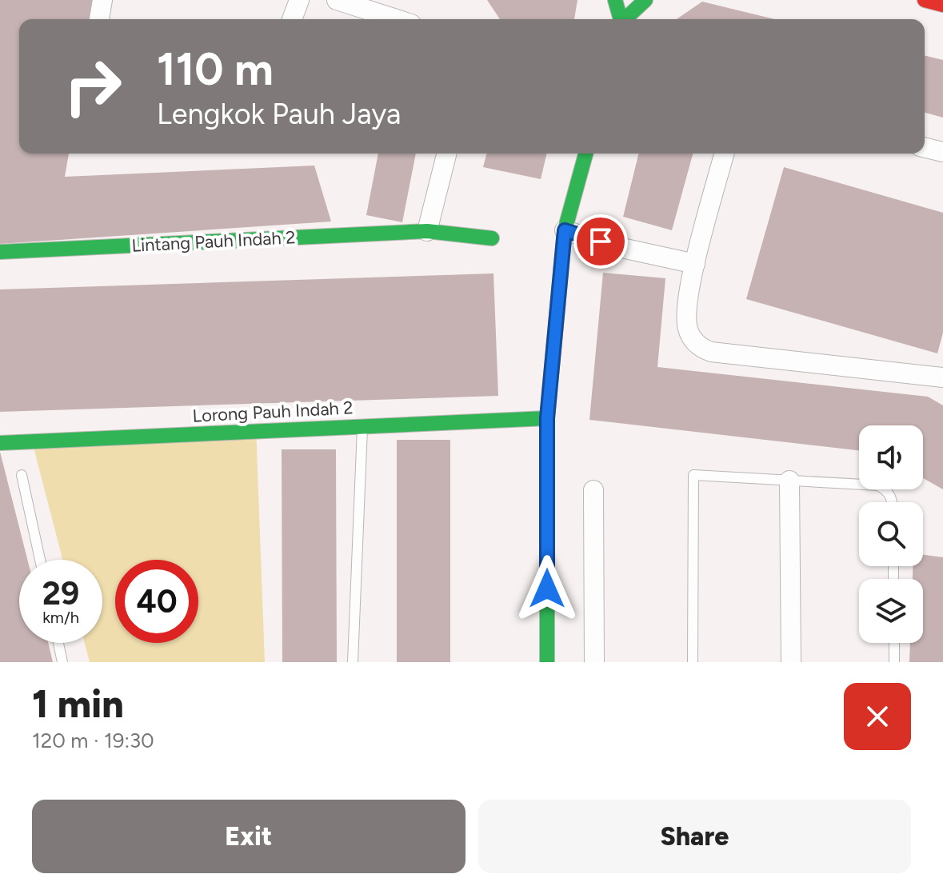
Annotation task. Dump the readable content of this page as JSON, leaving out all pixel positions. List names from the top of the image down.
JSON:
{
  "streets": {
    "street": ["Lintang Pauh Indah 2", "Lorong Pauh Indah 2"]
  },
  "page": {
    "turn": ["110 m", "Lengkok Pauh Jaya"],
    "speed": "29 km/h",
    "limit": "40",
    "heading": ["1 min", "120 m · 19:30"],
    "buttons": ["Exit", "Share"]
  }
}
